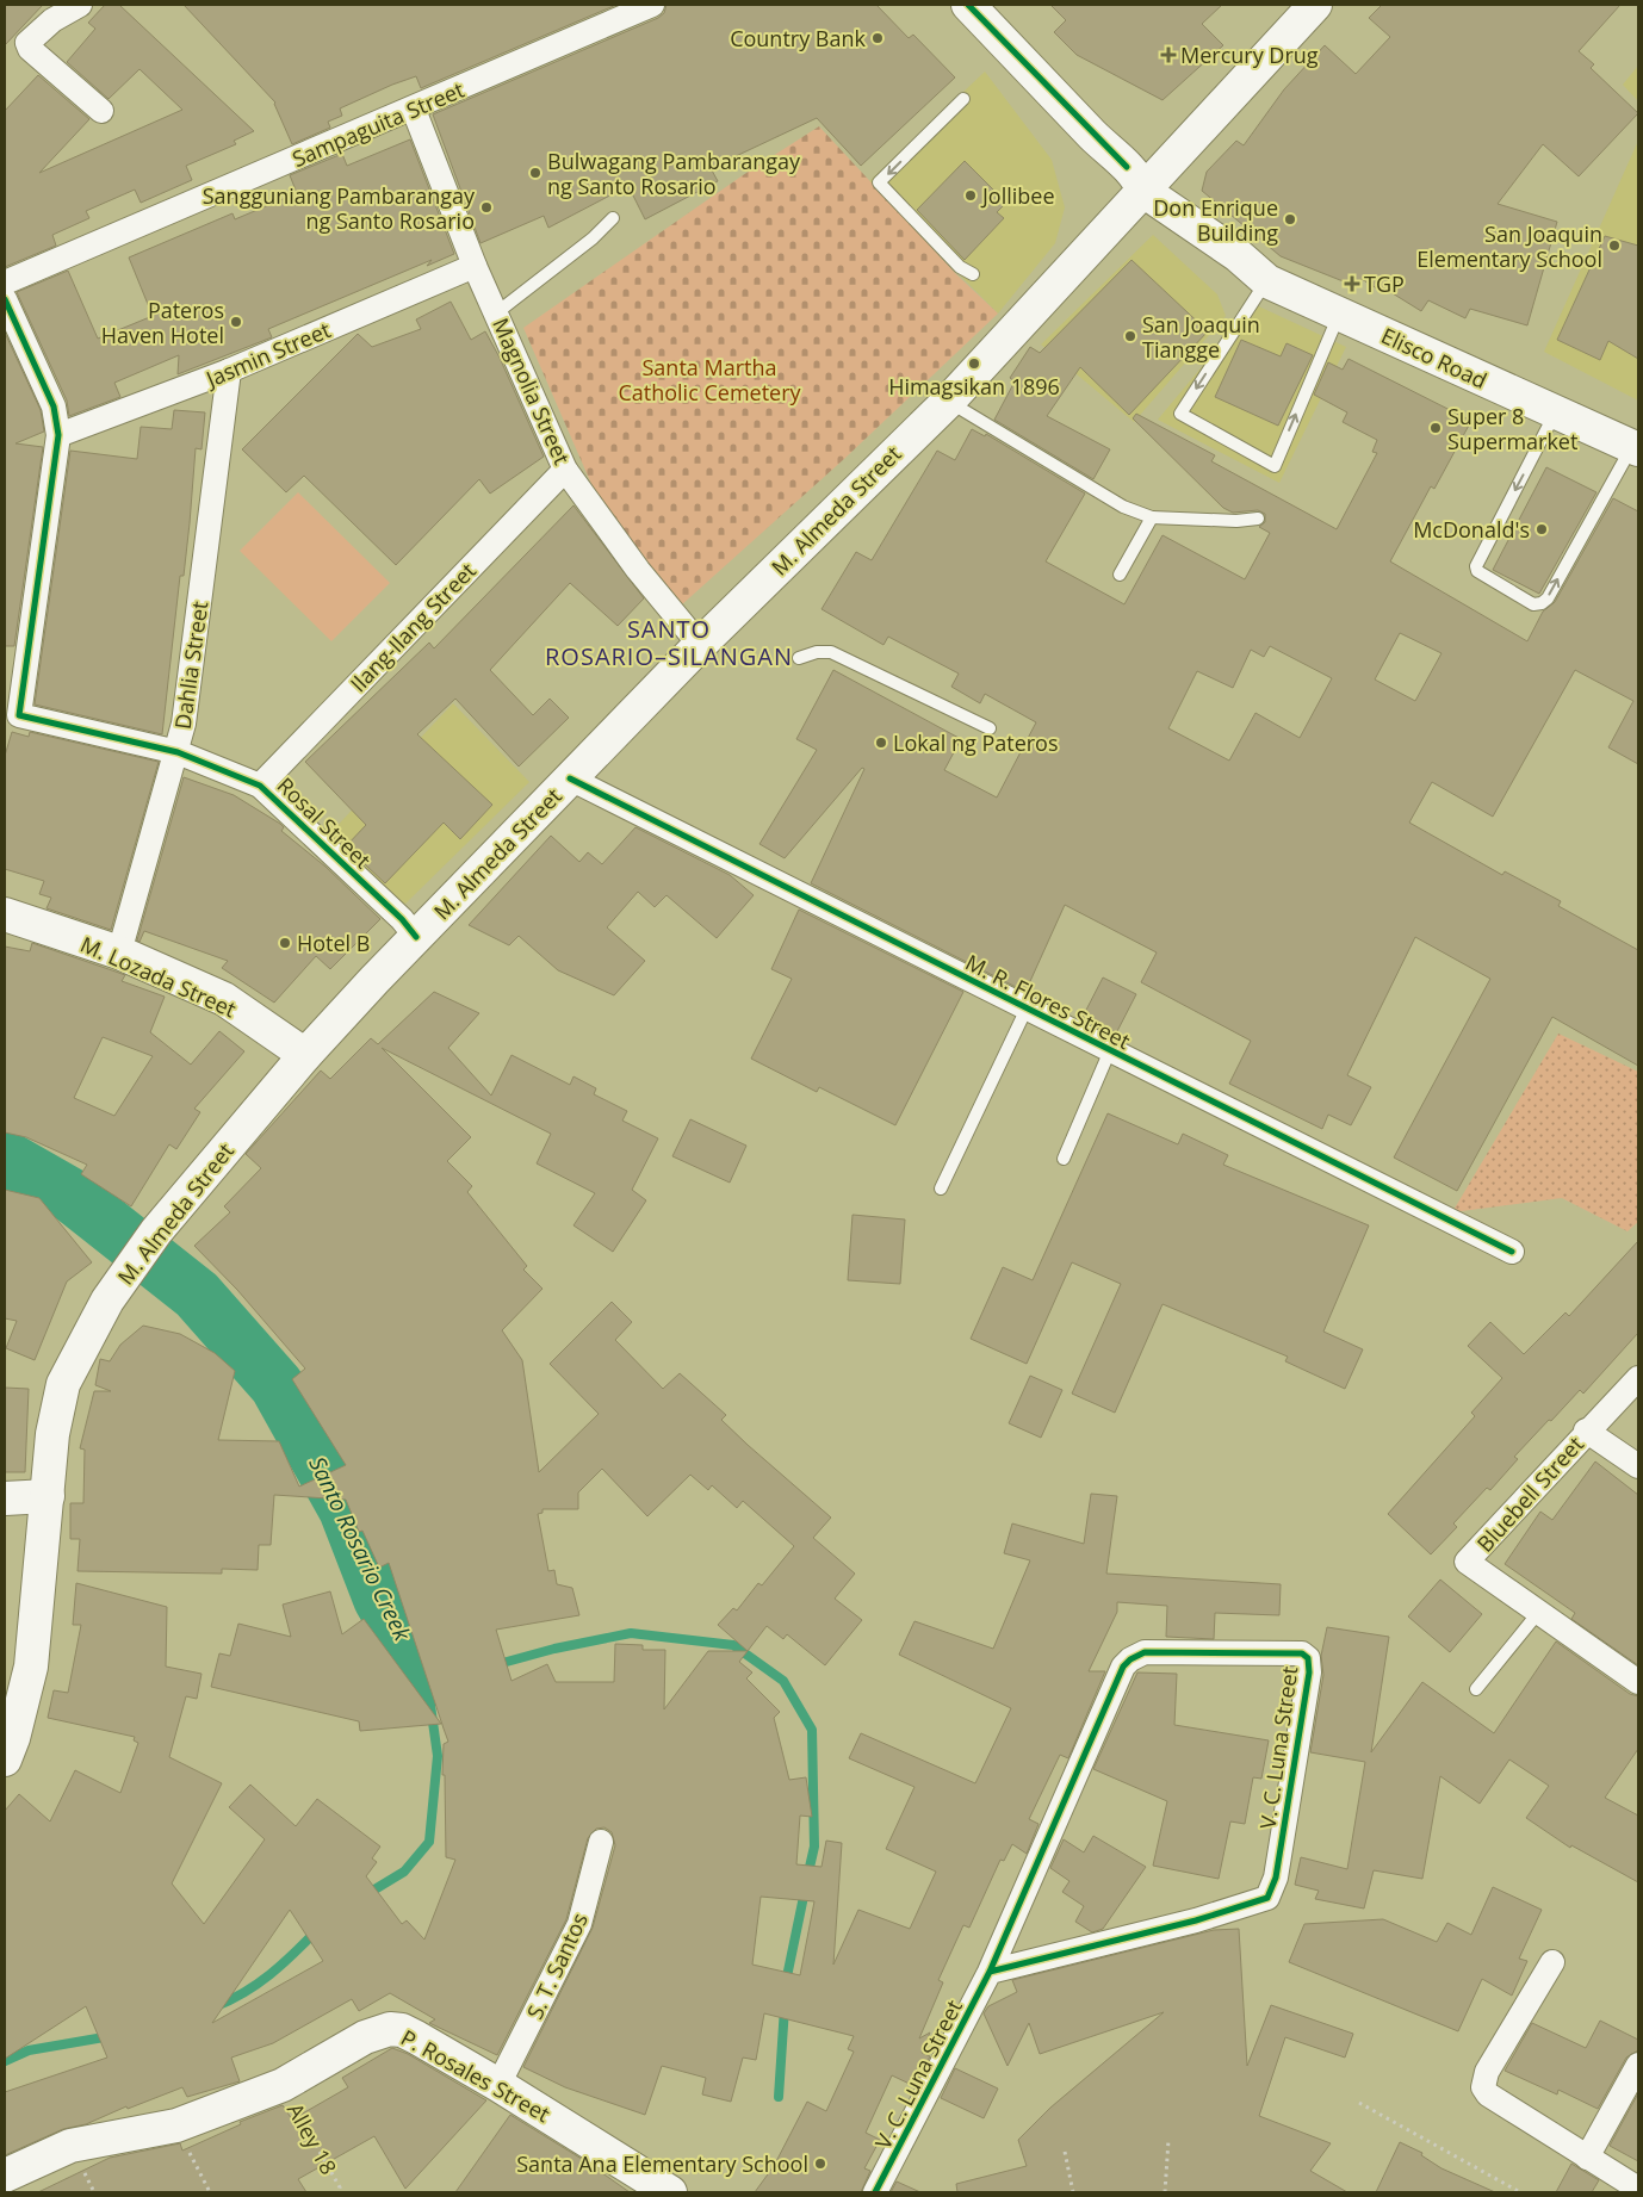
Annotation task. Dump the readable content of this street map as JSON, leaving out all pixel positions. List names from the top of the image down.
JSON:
{
  "streets": {
    "main road": [
      "Elisco Road",
      "M. Almeda Street",
      "M. Lozada Street",
      "P. Rosales Street"
    ],
    "street": [
      "Sampaguita Street",
      "Jasmin Street",
      "Magnolia Street",
      "Ilang-Ilang Street",
      "Dahlia Street",
      "Rosal Street",
      "M. R. Flores Street",
      "Bluebell Street",
      "V. C. Luna Street",
      "S. T. Santos"
    ],
    "path": ["Alley 18"]
  },
  "crossings": [
    ["Sampaguita Street", "Magnolia Street"],
    ["Jasmin Street", "Magnolia Street"],
    ["Jasmin Street", "Dahlia Street"],
    ["Jasmin Street", "Rosal Street"],
    ["Elisco Road", "M. Almeda Street"],
    ["Magnolia Street", "M. Almeda Street"],
    ["Magnolia Street", "Ilang-Ilang Street"],
    ["M. Almeda Street", "Rosal Street"],
    ["M. Almeda Street", "M. Lozada Street"],
    ["M. Almeda Street", "M. R. Flores Street"],
    ["Ilang-Ilang Street", "Rosal Street"],
    ["Dahlia Street", "Rosal Street"],
    ["Dahlia Street", "M. Lozada Street"],
    ["S. T. Santos", "P. Rosales Street"],
    ["P. Rosales Street", "Alley 18"]
  ],
  "districts": ["SANTO ROSARIO–SILANGAN"],
  "water": ["Santo Rosario Creek"],
  "parks": ["Santa Martha Catholic Cemetery"],
  "places": {
    "other": [
      "Country Bank",
      "Bulwagang Pambarangay ng Santo Rosario",
      "Jollibee",
      "Sangguniang Pambarangay ng Santo Rosario",
      "Don Enrique Building",
      "San Joaquin Elementary School",
      "Pateros Haven Hotel",
      "San Joaquin Tiangge",
      "Himagsikan 1896",
      "Super 8 Supermarket",
      "McDonald's",
      "Lokal ng Pateros",
      "Hotel B",
      "Santa Ana Elementary School"
    ],
    "health": ["Mercury Drug", "TGP"]
  }
}
